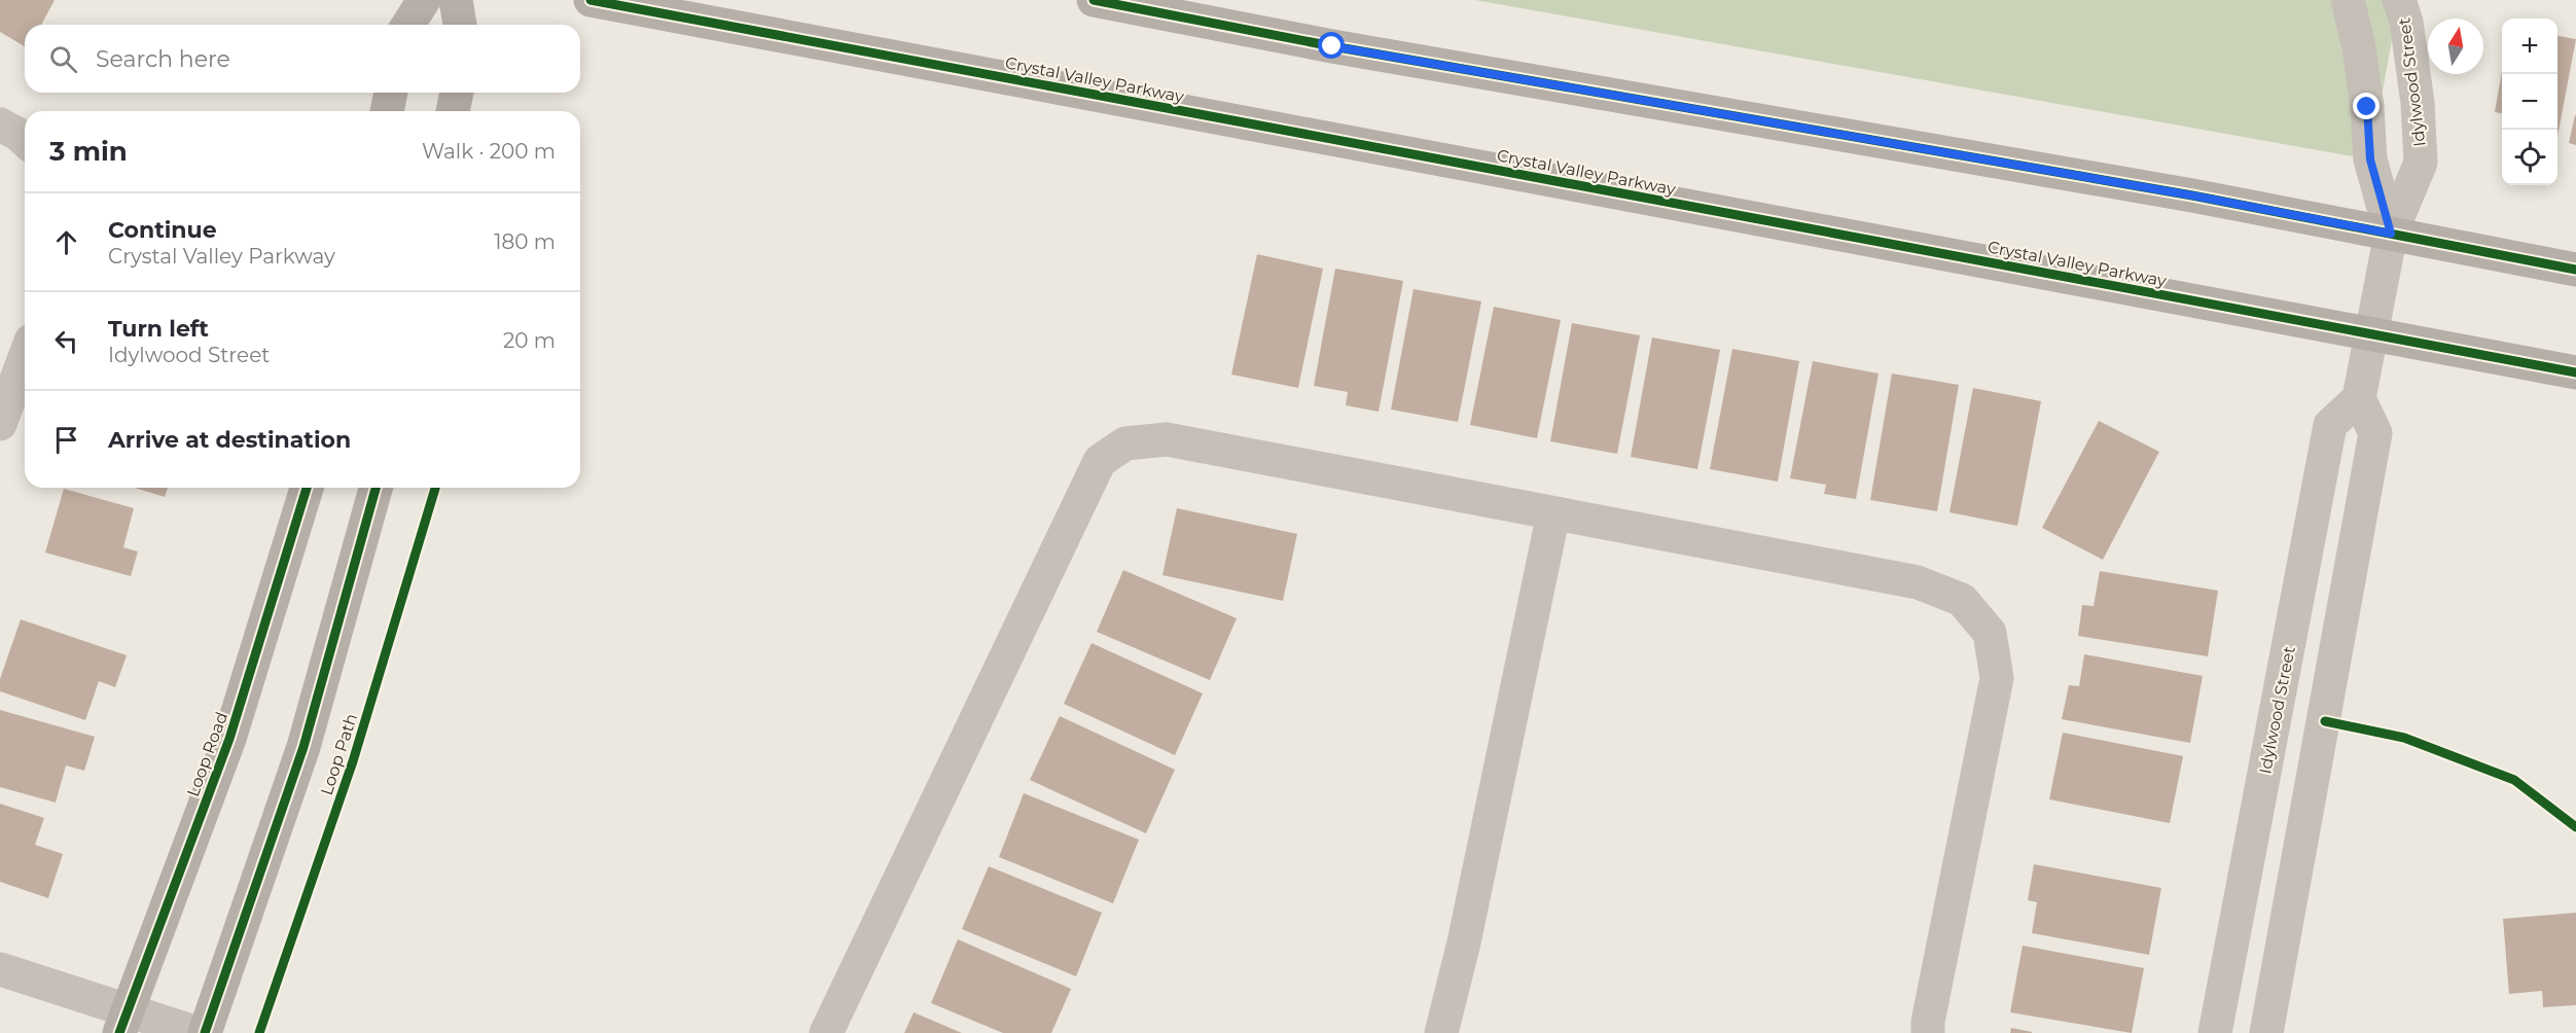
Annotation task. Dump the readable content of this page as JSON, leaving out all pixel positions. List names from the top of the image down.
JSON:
{
  "streets": {
    "main road": ["Crystal Valley Parkway", "Loop Road"],
    "street": ["Idylwood Street"],
    "cycle path": ["Loop Path"]
  },
  "crossings": [
    ["Crystal Valley Parkway", "Idylwood Street"]
  ],
  "north": "top",
  "page": {
    "map_buttons": ["+", "−"],
    "search": "Search here",
    "heading": ["3 min", "Walk · 200 m"],
    "list": [
      ["Continue", "Crystal Valley Parkway", "180 m"],
      ["Turn left", "Idylwood Street", "20 m"],
      "Arrive at destination"
    ]
  }
}
